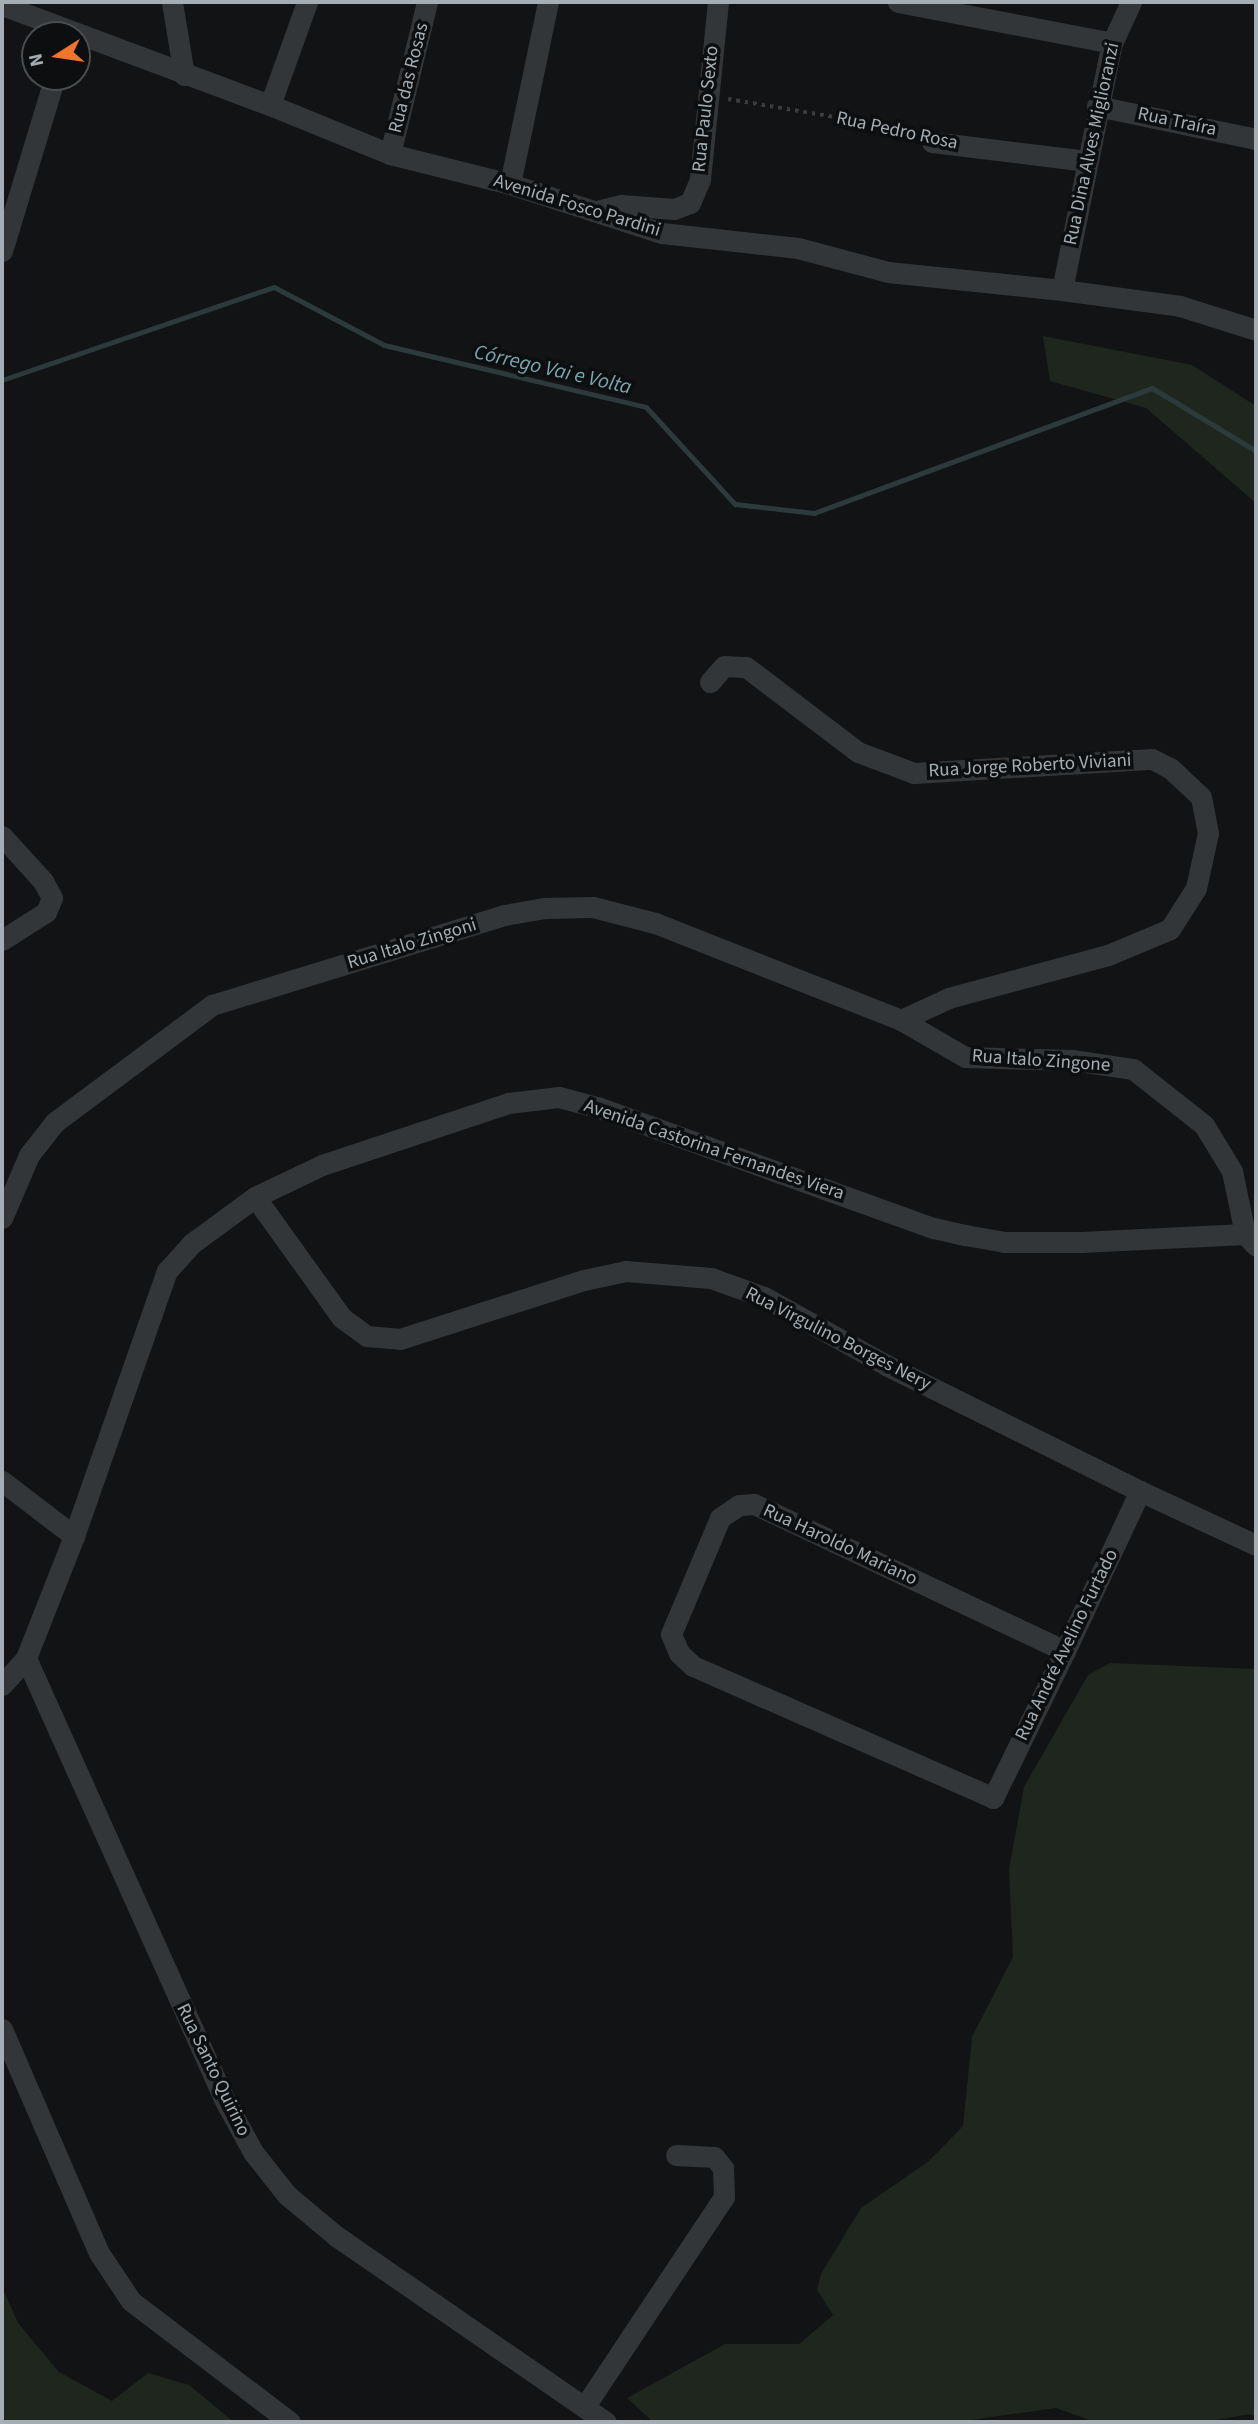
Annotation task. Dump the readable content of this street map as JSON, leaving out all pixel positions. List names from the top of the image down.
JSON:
{
  "streets": {
    "street": [
      "Rua das Rosas",
      "Rua Paulo Sexto",
      "Rua Traíra",
      "Rua Pedro Rosa",
      "Rua Dina Alves Miglioranzi",
      "Avenida Fosco Pardini",
      "Rua Jorge Roberto Viviani",
      "Rua Italo Zingoni",
      "Rua Italo Zingone",
      "Avenida Castorina Fernandes Viera",
      "Rua Virgulino Borges Nery",
      "Rua Haroldo Mariano",
      "Rua André Avelino Furtado",
      "Rua Santo Quirino"
    ]
  },
  "crossings": [
    ["Rua das Rosas", "Avenida Fosco Pardini"],
    ["Rua Paulo Sexto", "Rua Pedro Rosa"],
    ["Rua Paulo Sexto", "Avenida Fosco Pardini"],
    ["Rua Traíra", "Rua Dina Alves Miglioranzi"],
    ["Rua Pedro Rosa", "Rua Dina Alves Miglioranzi"],
    ["Rua Dina Alves Miglioranzi", "Avenida Fosco Pardini"],
    ["Rua Jorge Roberto Viviani", "Rua Italo Zingoni"],
    ["Rua Jorge Roberto Viviani", "Rua Italo Zingone"],
    ["Rua Italo Zingoni", "Rua Italo Zingone"],
    ["Rua Italo Zingone", "Avenida Castorina Fernandes Viera"],
    ["Avenida Castorina Fernandes Viera", "Rua Virgulino Borges Nery"],
    ["Avenida Castorina Fernandes Viera", "Rua Santo Quirino"],
    ["Rua Virgulino Borges Nery", "Rua André Avelino Furtado"],
    ["Rua Haroldo Mariano", "Rua André Avelino Furtado"]
  ],
  "water": ["Córrego Vai e Volta"],
  "north": "left"
}
